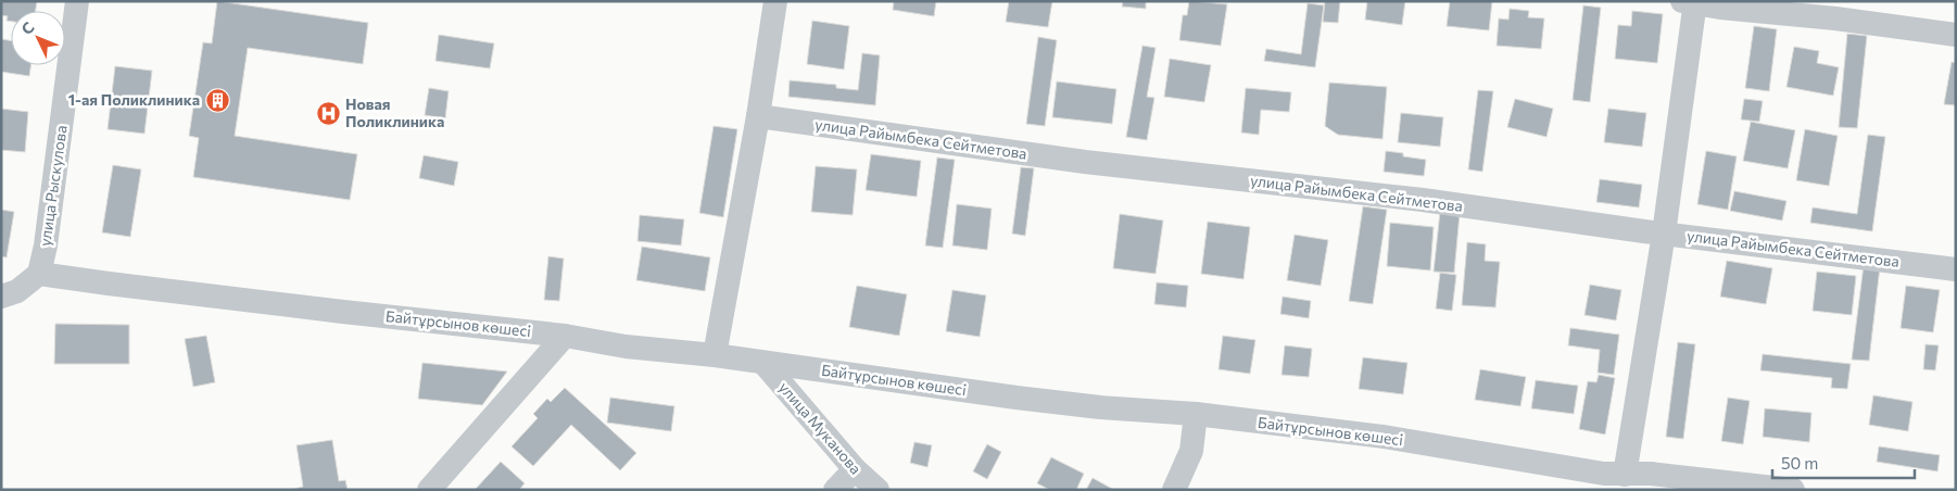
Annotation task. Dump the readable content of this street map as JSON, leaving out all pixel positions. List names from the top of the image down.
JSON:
{
  "streets": {
    "street": [
      "улица Райымбека Сейтметова",
      "улица Рыскулова",
      "Байтұрсынов көшесі",
      "улица Муканова"
    ]
  },
  "crossings": [
    ["улица Рыскулова", "Байтұрсынов көшесі"],
    ["Байтұрсынов көшесі", "улица Муканова"]
  ],
  "places": {
    "building": ["1-ая Поликлиника"],
    "hospital": ["Новая Поликлиника"]
  },
  "scale_bar": "50 m",
  "north": "top left"
}
